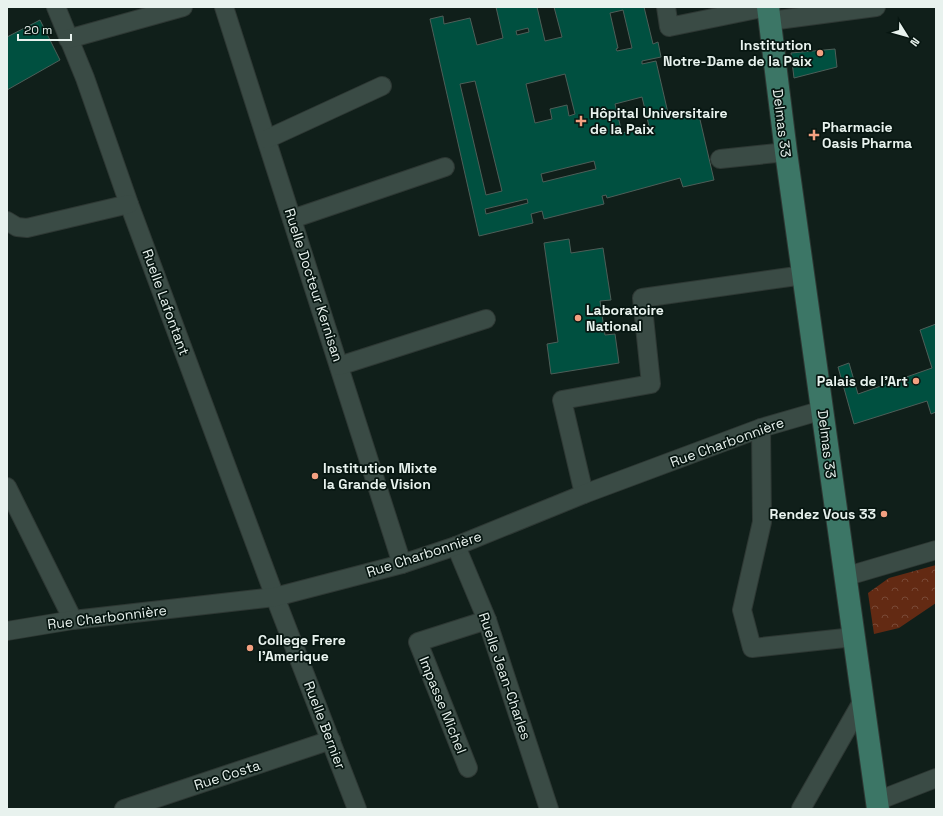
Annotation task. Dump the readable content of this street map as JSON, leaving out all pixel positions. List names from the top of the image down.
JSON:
{
  "streets": {
    "main road": ["Delmas 33"],
    "street": [
      "Ruelle Docteur Kernisan",
      "Ruelle Lafontant",
      "Rue Charbonnière",
      "Ruelle Jean-Charles",
      "Impasse Michel",
      "Ruelle Bernier",
      "Rue Costa"
    ]
  },
  "crossings": [
    ["Delmas 33", "Rue Charbonnière"],
    ["Ruelle Docteur Kernisan", "Rue Charbonnière"],
    ["Ruelle Lafontant", "Rue Charbonnière"],
    ["Ruelle Lafontant", "Ruelle Bernier"],
    ["Rue Charbonnière", "Ruelle Jean-Charles"],
    ["Rue Charbonnière", "Ruelle Bernier"],
    ["Ruelle Jean-Charles", "Impasse Michel"],
    ["Ruelle Bernier", "Rue Costa"]
  ],
  "places": {
    "other": [
      "Institution Notre-Dame de la Paix",
      "Laboratoire National",
      "Palais de l'Art",
      "Institution Mixte la Grande Vision",
      "Rendez Vous 33",
      "College Frere l'Amerique"
    ],
    "health": ["Hôpital Universitaire de la Paix", "Pharmacie Oasis Pharma"]
  },
  "scale_bar": "20 m",
  "north": "bottom right"
}
